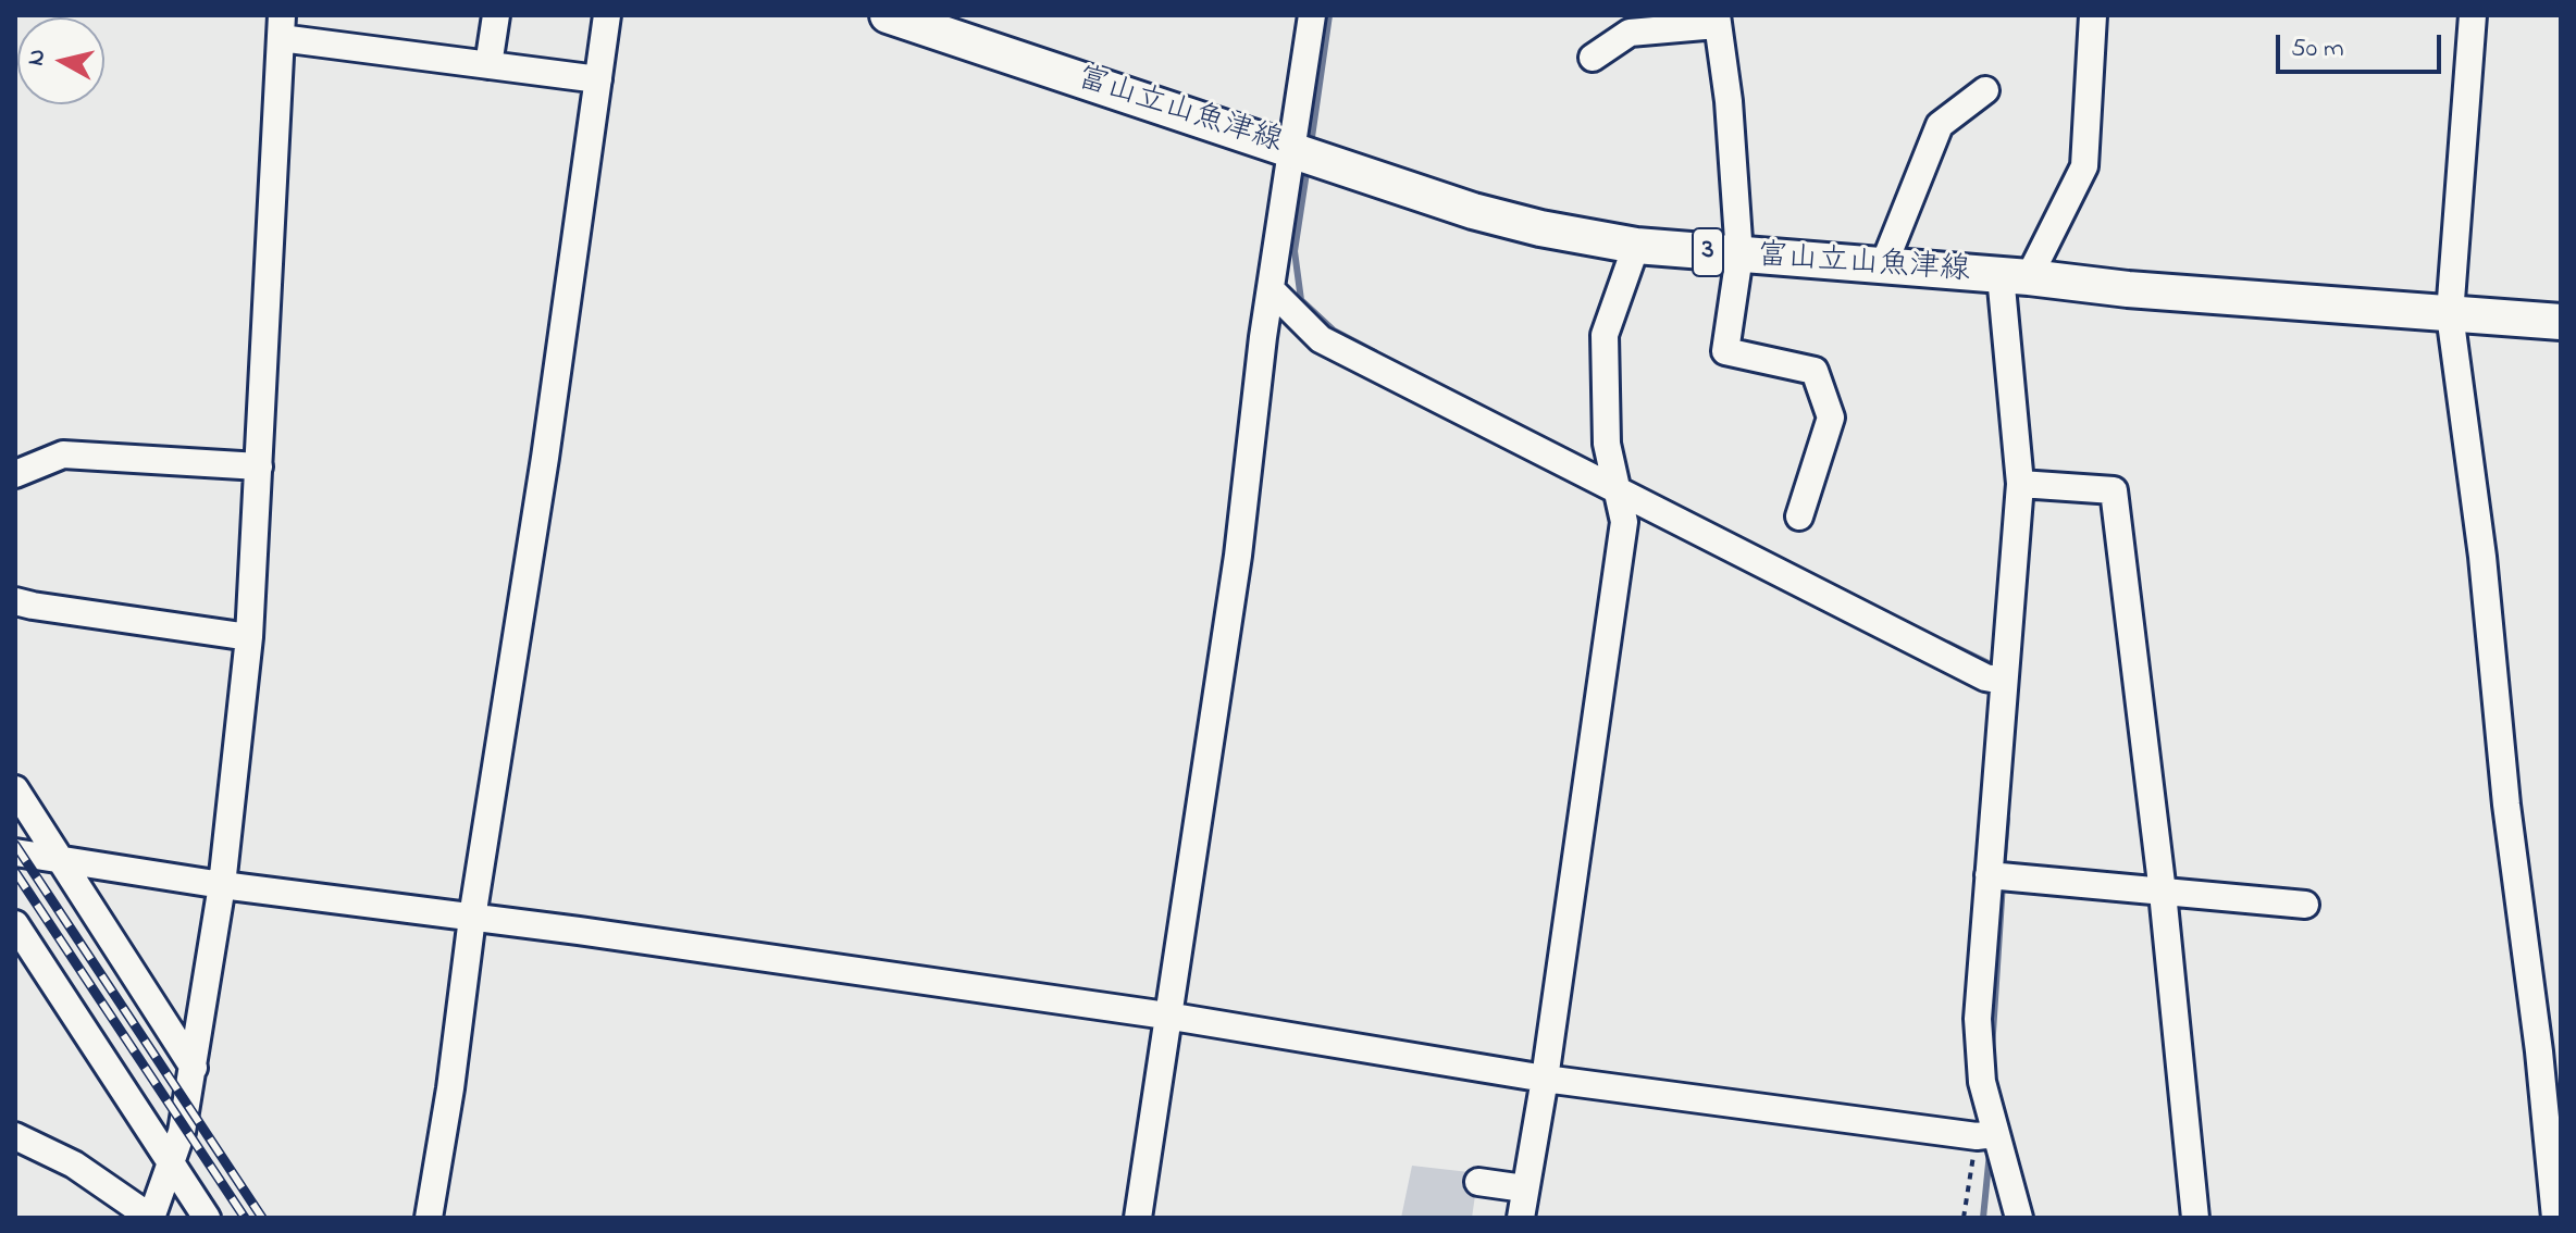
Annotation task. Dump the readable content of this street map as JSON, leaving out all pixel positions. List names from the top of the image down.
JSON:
{
  "streets": {
    "main road": ["富山立山魚津線", "3"]
  },
  "scale_bar": "50 m",
  "north": "left"
}
